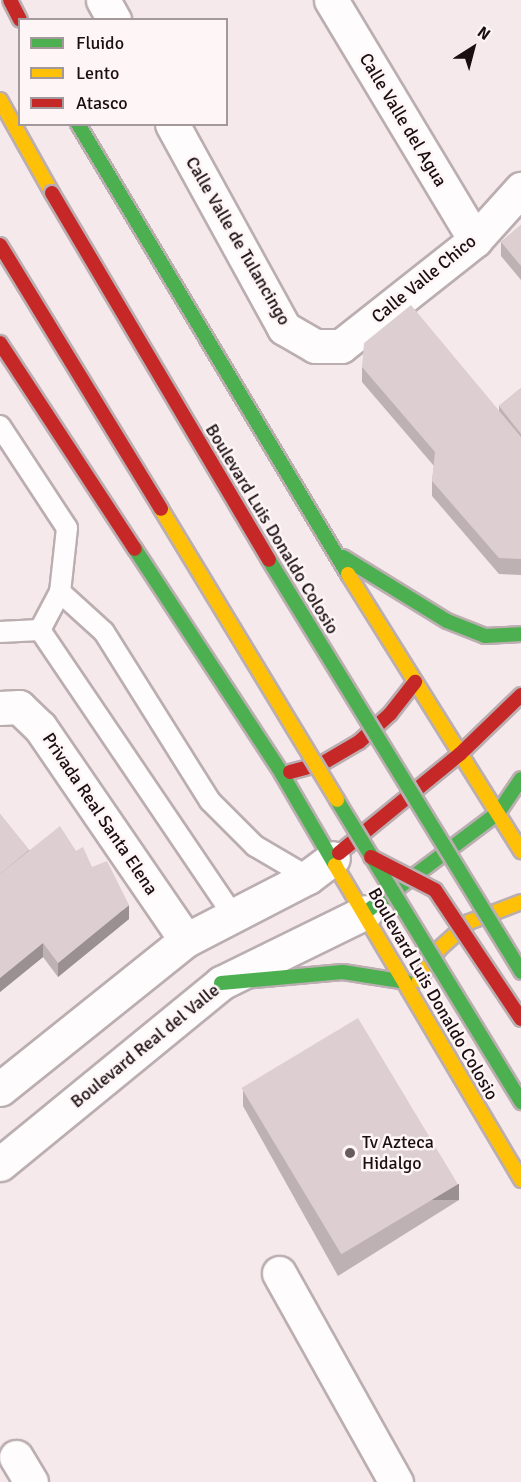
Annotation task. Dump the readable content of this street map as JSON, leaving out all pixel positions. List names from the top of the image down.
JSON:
{
  "streets": {
    "main road": ["Boulevard Luis Donaldo Colosio"],
    "street": [
      "Calle Valle del Agua",
      "Calle Valle de Tulancingo",
      "Calle Valle Chico",
      "Privada Real Santa Elena",
      "Boulevard Real del Valle"
    ]
  },
  "crossings": [
    ["Calle Valle del Agua", "Calle Valle Chico"],
    ["Calle Valle de Tulancingo", "Calle Valle Chico"],
    ["Boulevard Luis Donaldo Colosio", "Boulevard Real del Valle"]
  ],
  "places": ["Tv Azteca Hidalgo"],
  "legend": ["Fluido", "Lento", "Atasco"],
  "north": "top right"
}
